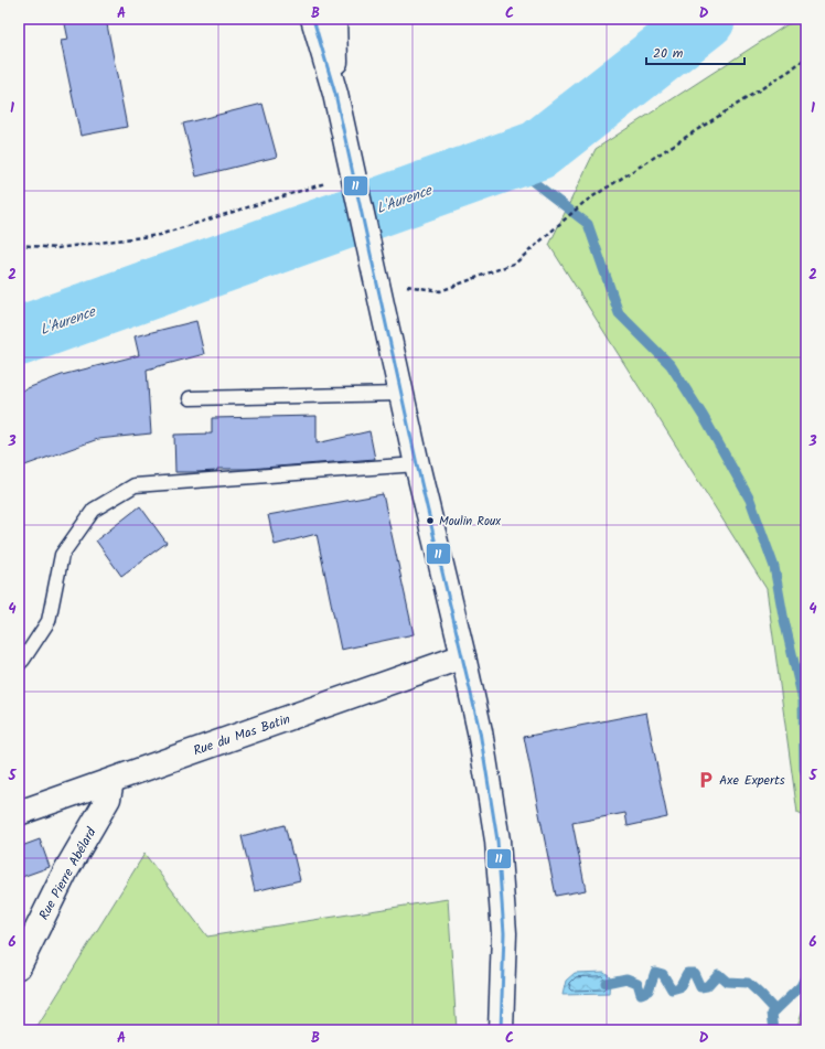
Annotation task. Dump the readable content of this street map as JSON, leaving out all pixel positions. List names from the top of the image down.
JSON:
{
  "streets": {
    "main road": ["Rue du Mas Batin", "Rue Pierre Abélard"]
  },
  "crossings": [
    ["Rue du Mas Batin", "Rue Pierre Abélard"]
  ],
  "water": ["L'Aurence"],
  "places": {
    "other": ["Moulin Roux"],
    "parking": ["Axe Experts"]
  },
  "lines": ["transit line 11"],
  "scale_bar": "20 m",
  "grid": {
    "columns": [
      "A",
      "B",
      "C",
      "D"
    ],
    "rows": [
      "1",
      "2",
      "3",
      "4",
      "5",
      "6"
    ]
  }
}
